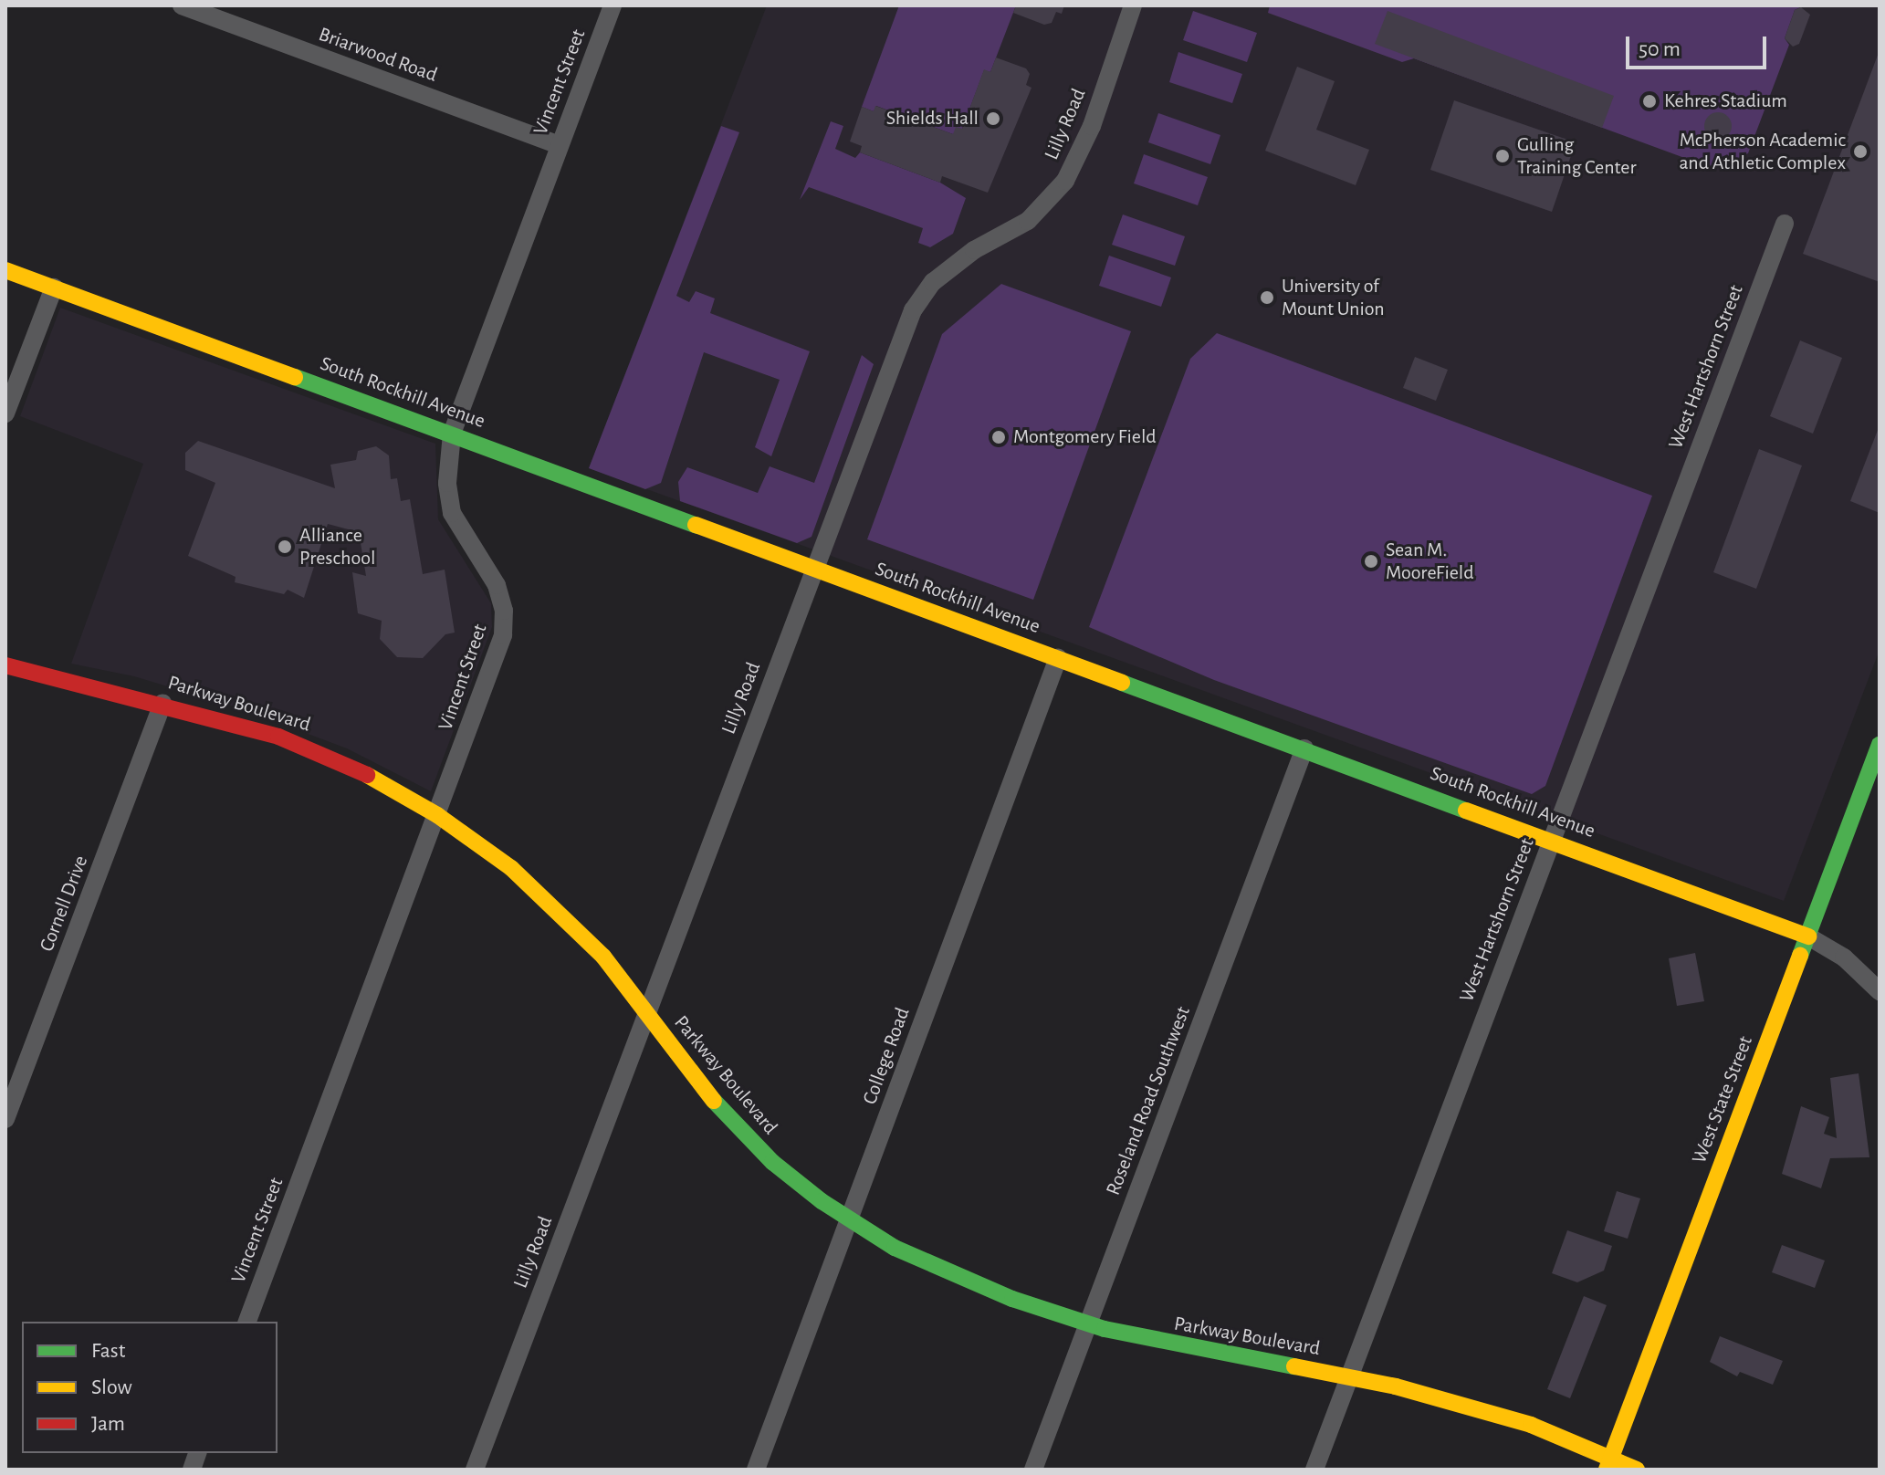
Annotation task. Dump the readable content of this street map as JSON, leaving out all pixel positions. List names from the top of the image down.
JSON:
{
  "streets": {
    "main road": ["South Rockhill Avenue", "Parkway Boulevard", "West State Street"],
    "street": [
      "Briarwood Road",
      "Vincent Street",
      "Lilly Road",
      "West Hartshorn Street",
      "Cornell Drive",
      "College Road",
      "Roseland Road Southwest"
    ]
  },
  "crossings": [
    ["Briarwood Road", "Vincent Street"],
    ["Vincent Street", "South Rockhill Avenue"],
    ["Vincent Street", "Parkway Boulevard"],
    ["Lilly Road", "South Rockhill Avenue"],
    ["Lilly Road", "Parkway Boulevard"],
    ["West Hartshorn Street", "South Rockhill Avenue"],
    ["West Hartshorn Street", "Parkway Boulevard"],
    ["South Rockhill Avenue", "College Road"],
    ["South Rockhill Avenue", "West State Street"],
    ["South Rockhill Avenue", "Roseland Road Southwest"],
    ["Parkway Boulevard", "Cornell Drive"],
    ["Parkway Boulevard", "College Road"],
    ["Parkway Boulevard", "West State Street"],
    ["Parkway Boulevard", "Roseland Road Southwest"]
  ],
  "places": [
    "Kehres Stadium",
    "Shields Hall",
    "McPherson Academic and Athletic Complex",
    "Gulling Training Center",
    "University of Mount Union",
    "Montgomery Field",
    "Alliance Preschool",
    "Sean M. MooreField"
  ],
  "legend": ["Fast", "Slow", "Jam"],
  "scale_bar": "50 m"
}
